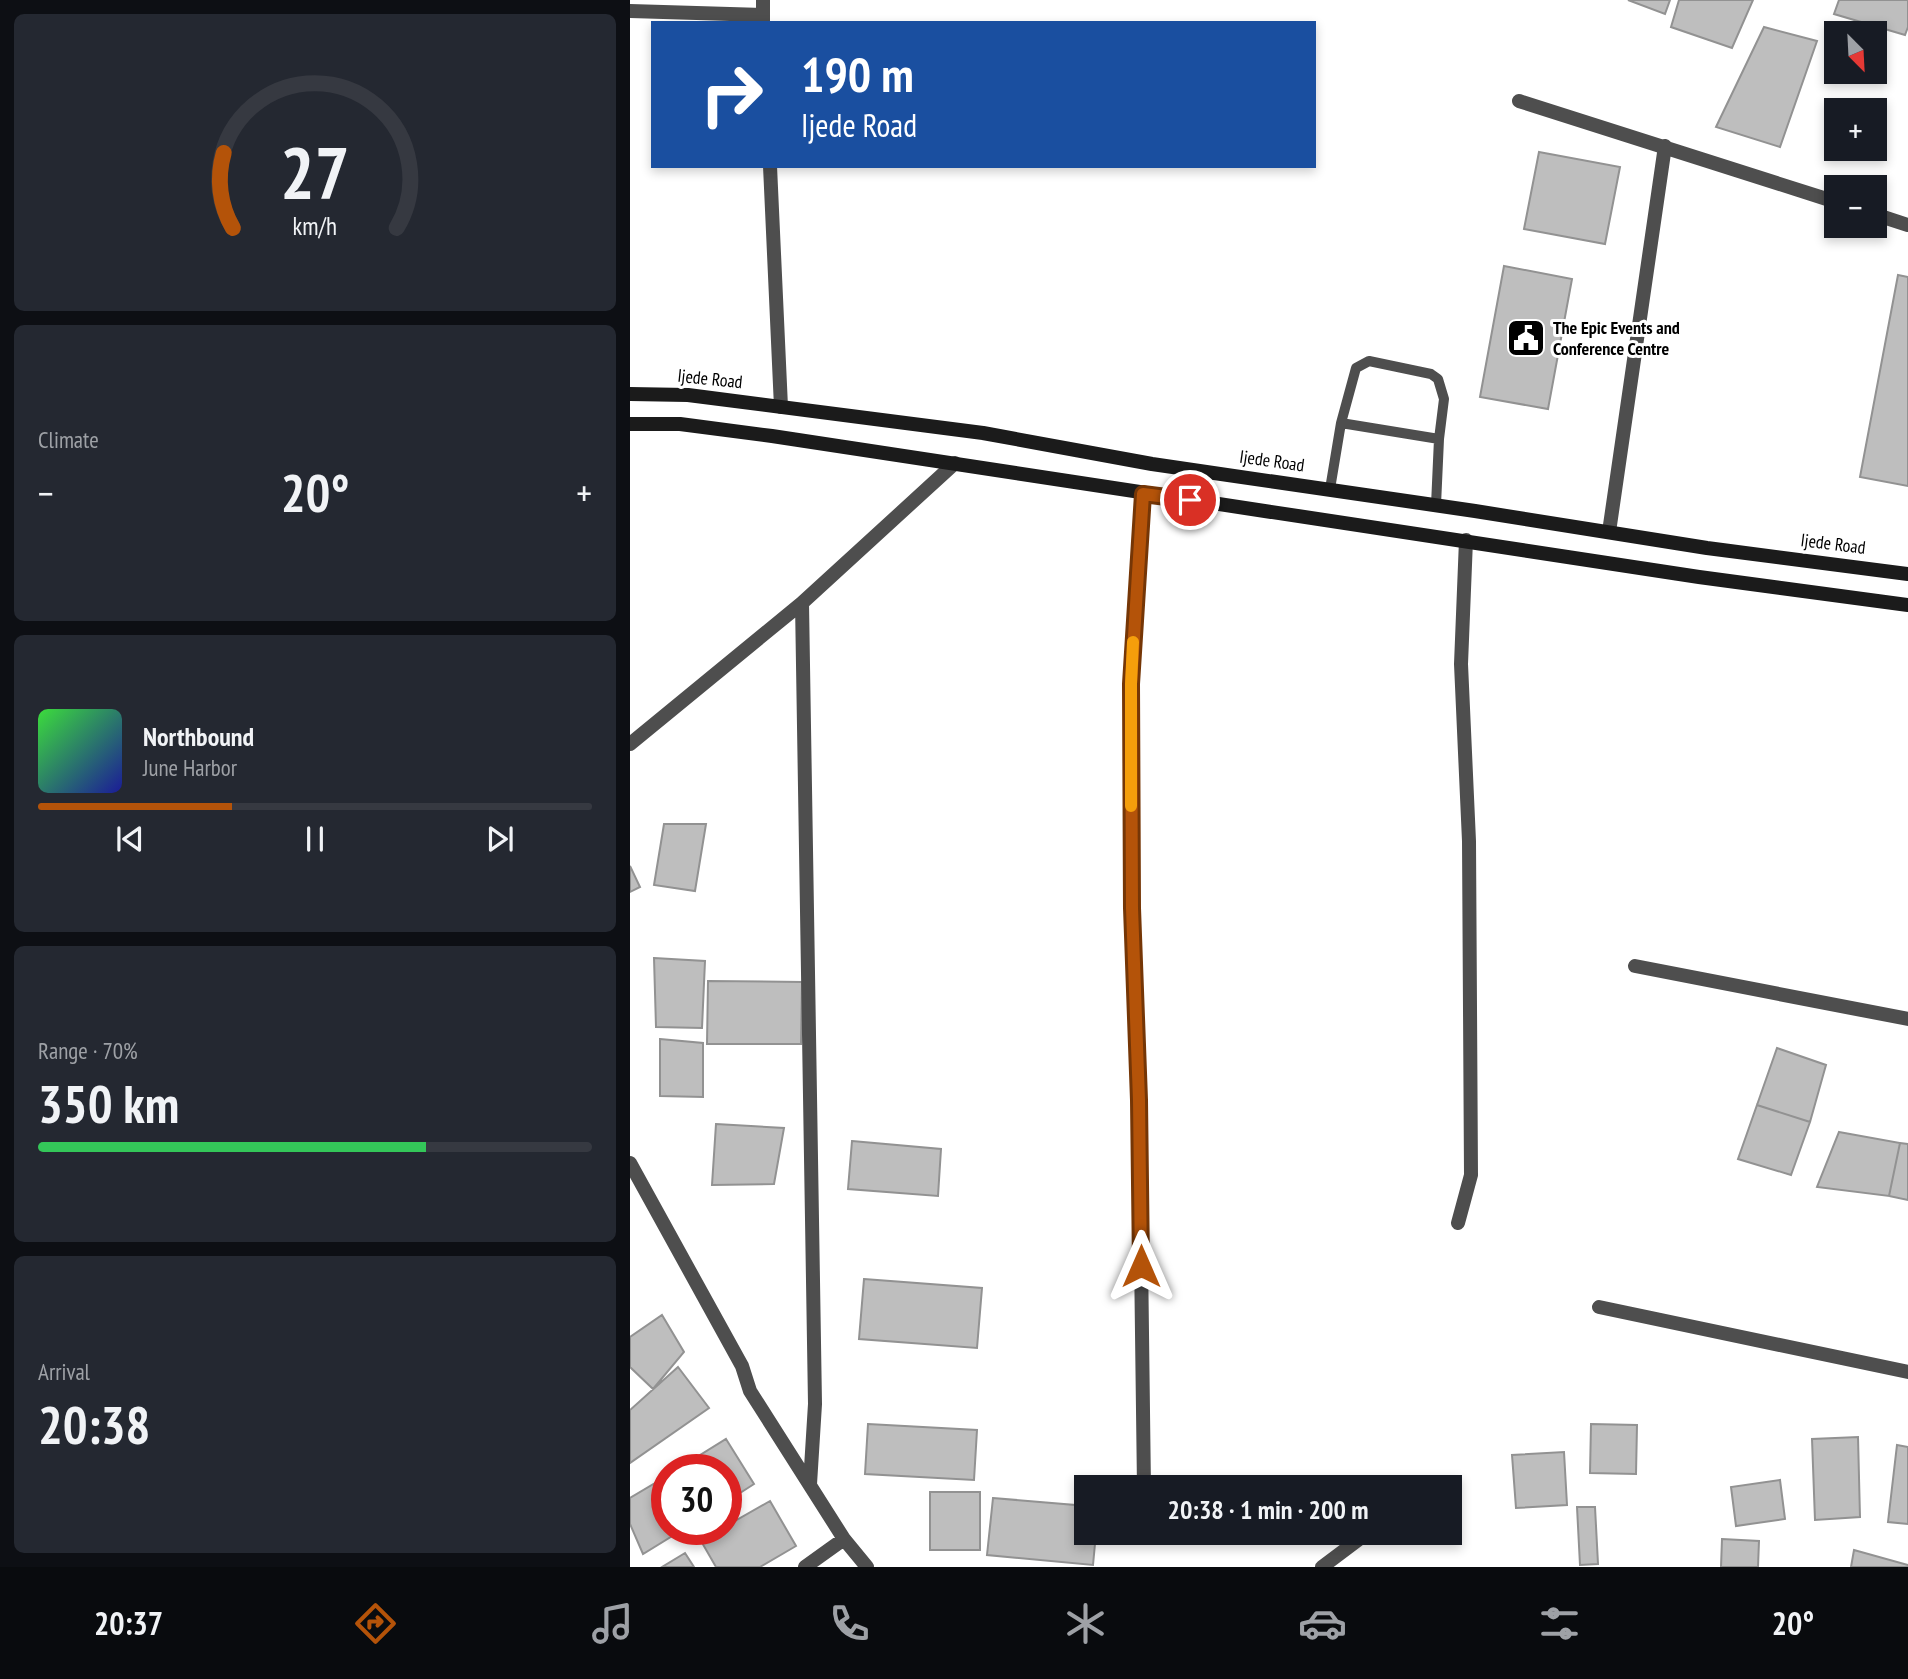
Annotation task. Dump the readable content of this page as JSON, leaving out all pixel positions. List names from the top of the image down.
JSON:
{
  "streets": {
    "main road": ["Ijede Road"]
  },
  "places": {
    "public building": ["The Epic Events and Conference Centre"]
  },
  "north": "bottom right",
  "page": {
    "map_buttons": ["+", "−"],
    "turn": ["190 m", "Ijede Road"],
    "tile": [
      "Climate",
      ["Range · 70%", "350 km"],
      ["Arrival", "20:38"]
    ],
    "heat": ["−", "20°", "+"],
    "song": ["Northbound", "June Harbor"],
    "limit": "30",
    "trip": "20:38 · 1 min · 200 m",
    "tabs": ["20:37", "20°"],
    "gauge": ["27", "km/h"]
  }
}
